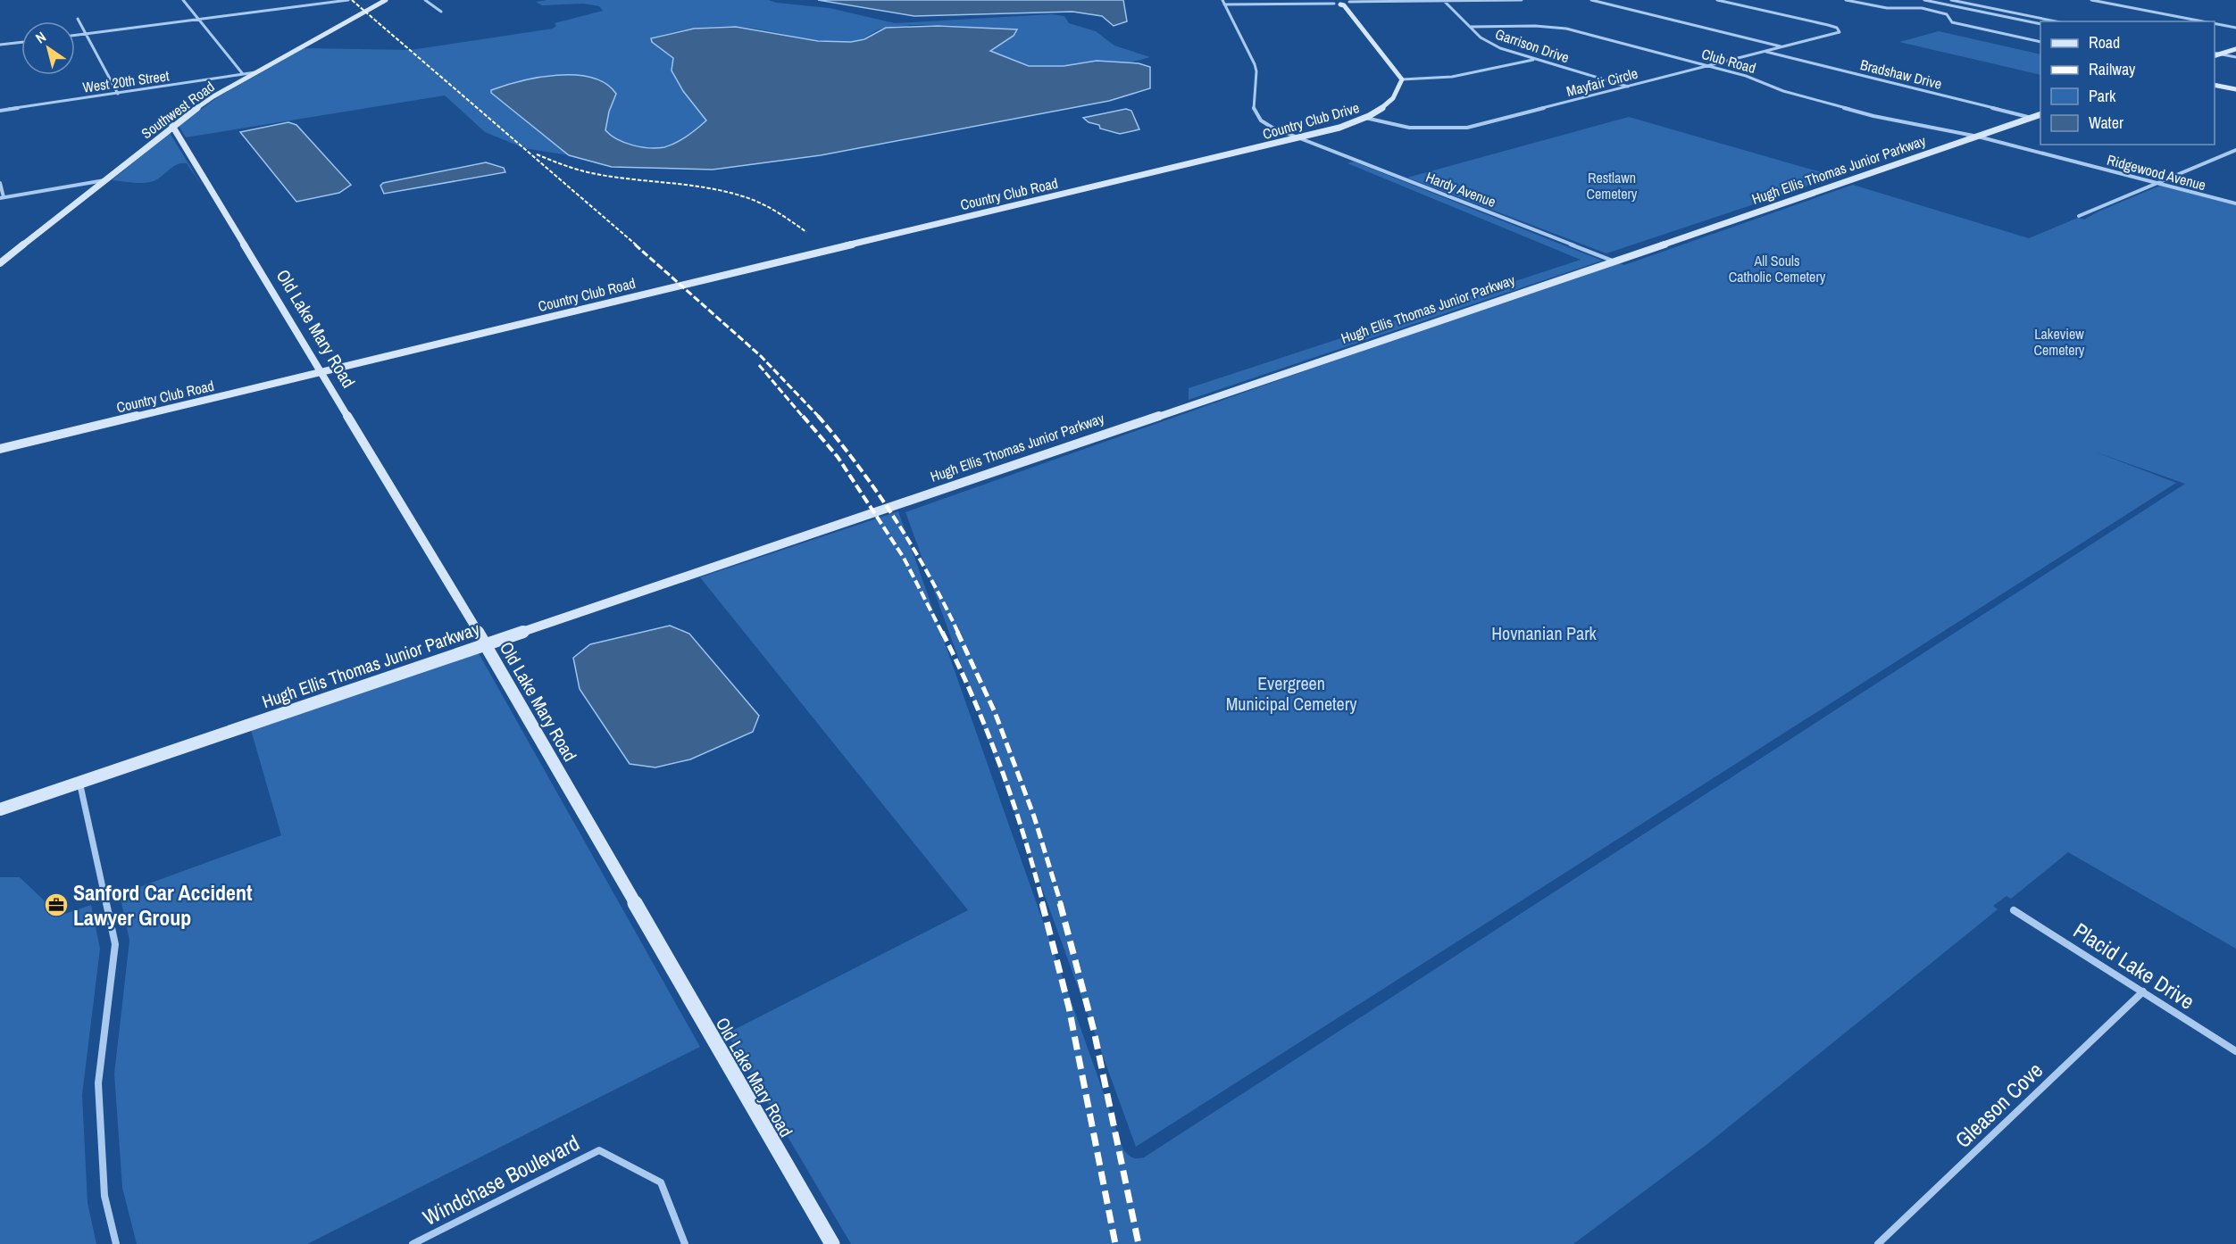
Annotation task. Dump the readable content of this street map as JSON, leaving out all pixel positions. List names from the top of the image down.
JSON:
{
  "streets": {
    "street": [
      "Garrison Drive",
      "Club Road",
      "Bradshaw Drive",
      "West 20th Street",
      "Mayfair Circle",
      "Southwest Road",
      "Country Club Drive",
      "Hugh Ellis Thomas Junior Parkway",
      "Ridgewood Avenue",
      "Hardy Avenue",
      "Country Club Road",
      "Old Lake Mary Road",
      "Placid Lake Drive",
      "Gleason Cove",
      "Windchase Boulevard"
    ]
  },
  "crossings": [
    ["Garrison Drive", "Club Road"],
    ["Garrison Drive", "Mayfair Circle"],
    ["Club Road", "Mayfair Circle"],
    ["Club Road", "Hugh Ellis Thomas Junior Parkway"],
    ["Club Road", "Ridgewood Avenue"],
    ["Bradshaw Drive", "Mayfair Circle"],
    ["Bradshaw Drive", "Hugh Ellis Thomas Junior Parkway"],
    ["West 20th Street", "Southwest Road"],
    ["Mayfair Circle", "Country Club Drive"],
    ["Southwest Road", "Old Lake Mary Road"],
    ["Country Club Drive", "Hardy Avenue"],
    ["Country Club Drive", "Country Club Road"],
    ["Hugh Ellis Thomas Junior Parkway", "Ridgewood Avenue"],
    ["Hugh Ellis Thomas Junior Parkway", "Hardy Avenue"],
    ["Hugh Ellis Thomas Junior Parkway", "Old Lake Mary Road"],
    ["Country Club Road", "Old Lake Mary Road"],
    ["Placid Lake Drive", "Gleason Cove"]
  ],
  "parks": [
    "Restlawn Cemetery",
    "All Souls Catholic Cemetery",
    "Lakeview Cemetery",
    "Hovnanian Park",
    "Evergreen Municipal Cemetery"
  ],
  "places": {
    "office": ["Sanford Car Accident Lawyer Group"]
  },
  "legend": [
    "Road",
    "Railway",
    "Park",
    "Water"
  ],
  "north": "top left"
}
